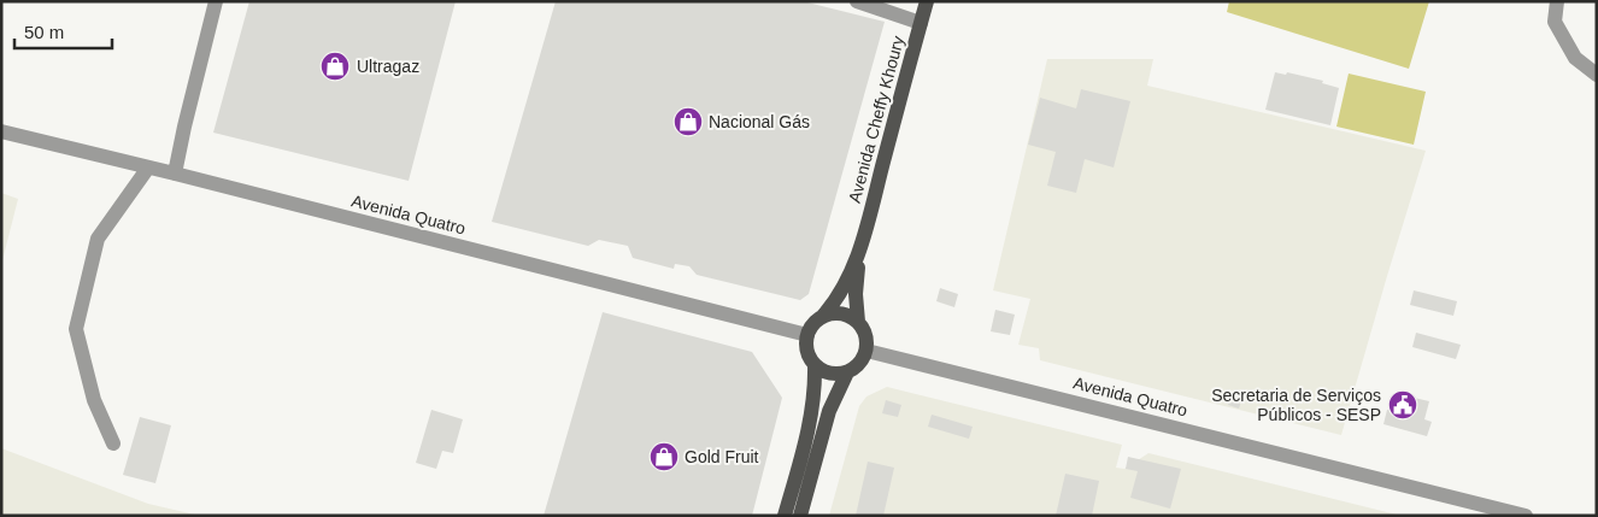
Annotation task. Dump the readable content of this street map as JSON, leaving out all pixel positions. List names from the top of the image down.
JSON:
{
  "streets": {
    "main road": ["Avenida Cheffy Khoury"],
    "street": ["Avenida Quatro"]
  },
  "places": {
    "shop": ["Ultragaz", "Nacional Gás", "Gold Fruit"],
    "public building": ["Secretaria de Serviços Públicos - SESP"]
  },
  "scale_bar": "50 m"
}
